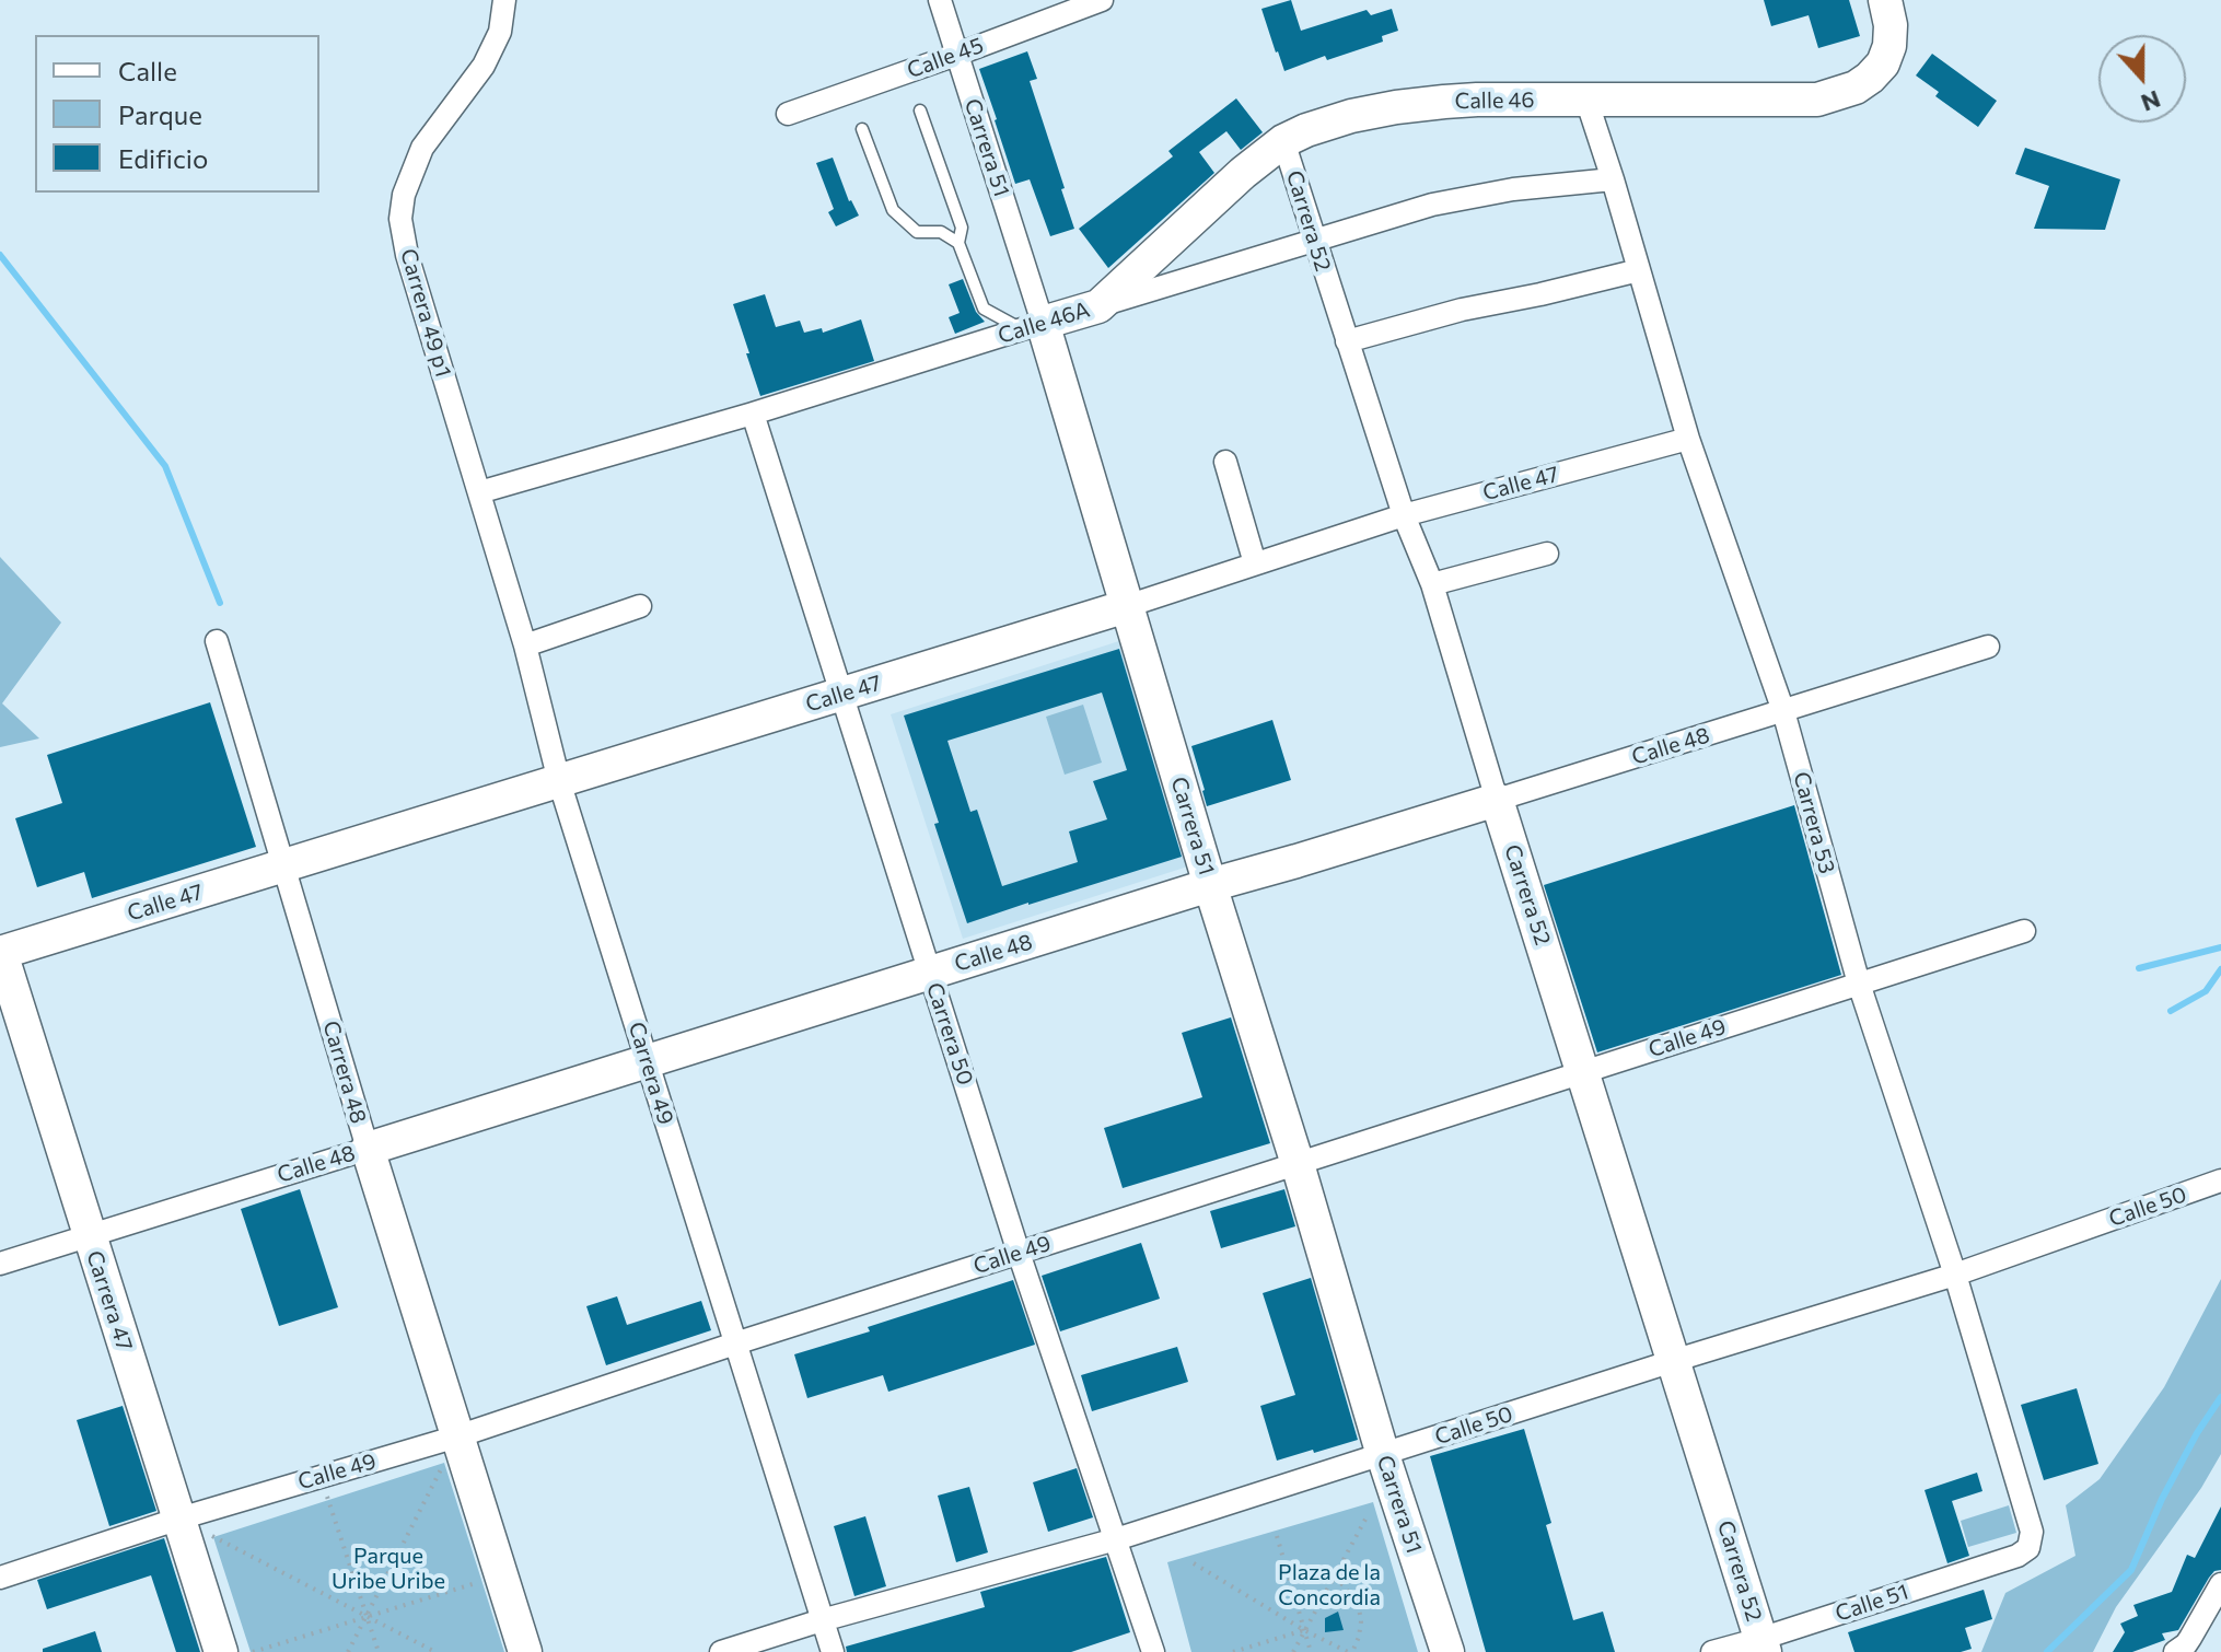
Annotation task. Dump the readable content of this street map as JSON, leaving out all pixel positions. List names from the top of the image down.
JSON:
{
  "streets": {
    "main road": [
      "Calle 46",
      "Carrera 51",
      "Carrera 52",
      "Calle 46A",
      "Calle 47",
      "Calle 48",
      "Carrera 48",
      "Carrera 47"
    ],
    "street": [
      "Calle 45",
      "Carrera 49 p1",
      "Carrera 53",
      "Carrera 50",
      "Calle 49",
      "Carrera 49",
      "Calle 50",
      "Calle 51"
    ]
  },
  "crossings": [
    ["Calle 45", "Carrera 51"],
    ["Calle 46", "Carrera 52"],
    ["Calle 46", "Calle 46A"],
    ["Calle 46", "Carrera 53"],
    ["Carrera 51", "Calle 46A"],
    ["Carrera 51", "Calle 47"],
    ["Carrera 51", "Calle 48"],
    ["Carrera 51", "Calle 49"],
    ["Carrera 51", "Calle 50"],
    ["Carrera 52", "Calle 46A"],
    ["Carrera 52", "Calle 47"],
    ["Carrera 52", "Calle 48"],
    ["Carrera 52", "Calle 49"],
    ["Carrera 52", "Calle 50"],
    ["Carrera 52", "Calle 51"],
    ["Carrera 49 p1", "Calle 46A"],
    ["Carrera 49 p1", "Carrera 49"],
    ["Calle 46A", "Carrera 53"],
    ["Calle 46A", "Carrera 50"],
    ["Calle 46A", "Carrera 49"],
    ["Calle 47", "Carrera 53"],
    ["Calle 47", "Carrera 50"],
    ["Calle 47", "Carrera 48"],
    ["Calle 47", "Carrera 49"],
    ["Calle 47", "Carrera 47"],
    ["Calle 48", "Carrera 53"],
    ["Calle 48", "Carrera 50"],
    ["Calle 48", "Carrera 48"],
    ["Calle 48", "Carrera 49"],
    ["Calle 48", "Carrera 47"],
    ["Carrera 53", "Calle 49"],
    ["Carrera 53", "Calle 50"],
    ["Carrera 53", "Calle 51"],
    ["Carrera 50", "Calle 49"],
    ["Carrera 50", "Calle 50"],
    ["Calle 49", "Carrera 48"],
    ["Calle 49", "Carrera 49"],
    ["Calle 49", "Carrera 47"],
    ["Carrera 49", "Calle 50"]
  ],
  "parks": ["Parque Uribe Uribe", "Plaza de la Concordia"],
  "legend": ["Calle", "Parque", "Edificio"],
  "north": "bottom"
}
